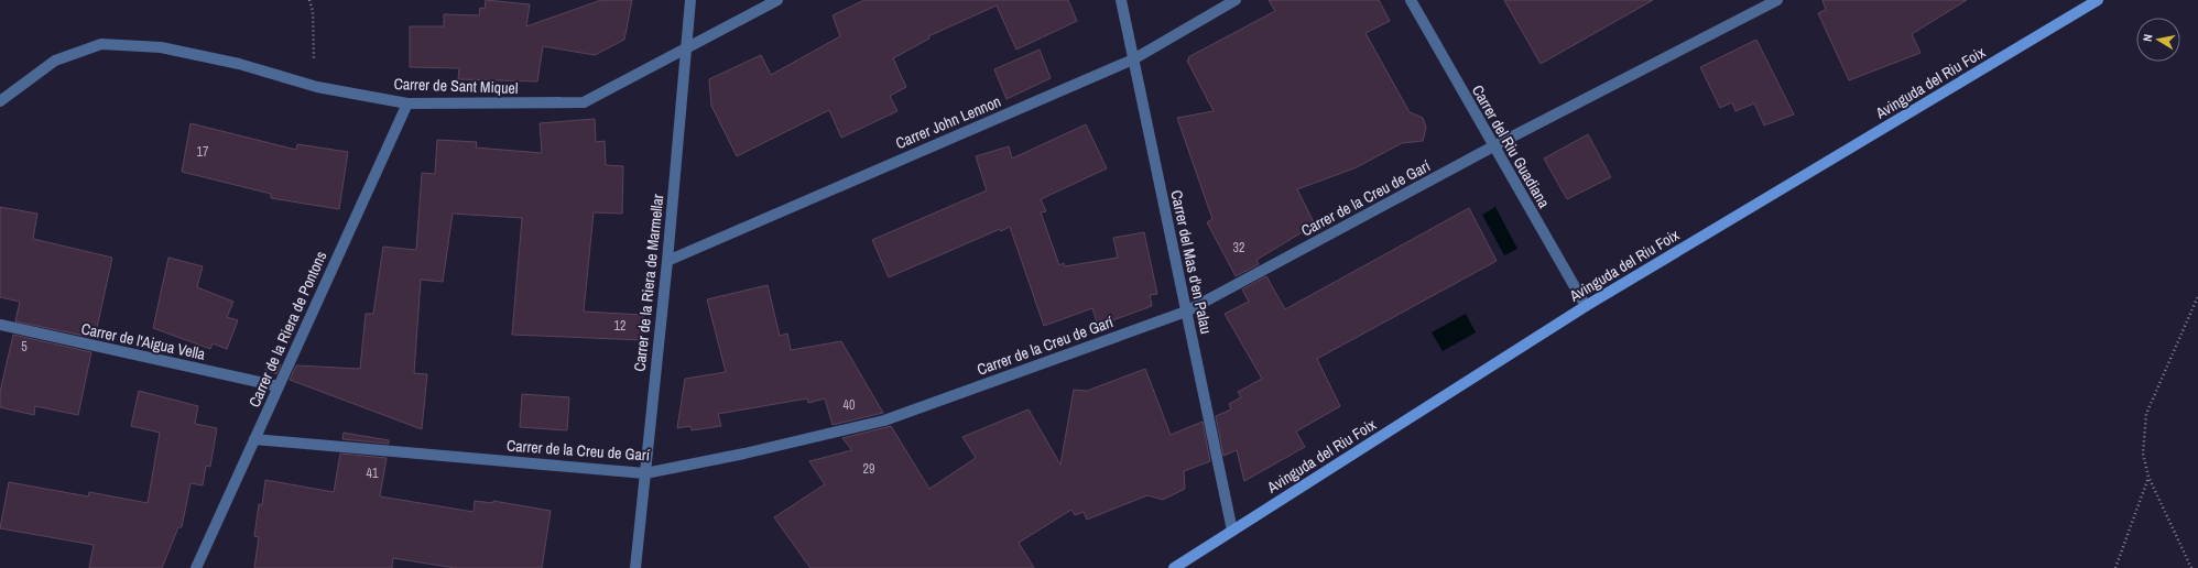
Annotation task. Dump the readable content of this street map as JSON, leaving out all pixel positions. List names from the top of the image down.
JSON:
{
  "streets": {
    "street": [
      "Avinguda del Riu Foix",
      "Carrer de Sant Miquel",
      "Carrer John Lennon",
      "Carrer del Riu Guadiana",
      "Carrer de la Creu de Garí",
      "Carrer del Mas d'en Palau",
      "Carrer de la Riera de Marmellar",
      "Carrer de la Riera de Pontons",
      "Carrer de l'Aigua Vella"
    ]
  },
  "crossings": [
    ["Avinguda del Riu Foix", "Carrer del Riu Guadiana"],
    ["Avinguda del Riu Foix", "Carrer del Mas d'en Palau"],
    ["Carrer de Sant Miquel", "Carrer de la Riera de Marmellar"],
    ["Carrer de Sant Miquel", "Carrer de la Riera de Pontons"],
    ["Carrer John Lennon", "Carrer del Mas d'en Palau"],
    ["Carrer John Lennon", "Carrer de la Riera de Marmellar"],
    ["Carrer del Riu Guadiana", "Carrer de la Creu de Garí"],
    ["Carrer de la Creu de Garí", "Carrer del Mas d'en Palau"],
    ["Carrer de la Creu de Garí", "Carrer de la Riera de Marmellar"],
    ["Carrer de la Creu de Garí", "Carrer de la Riera de Pontons"],
    ["Carrer de la Riera de Pontons", "Carrer de l'Aigua Vella"]
  ],
  "house_numbers": [
    "17",
    "32",
    "12",
    "5",
    "40",
    "29",
    "41"
  ],
  "north": "left"
}
